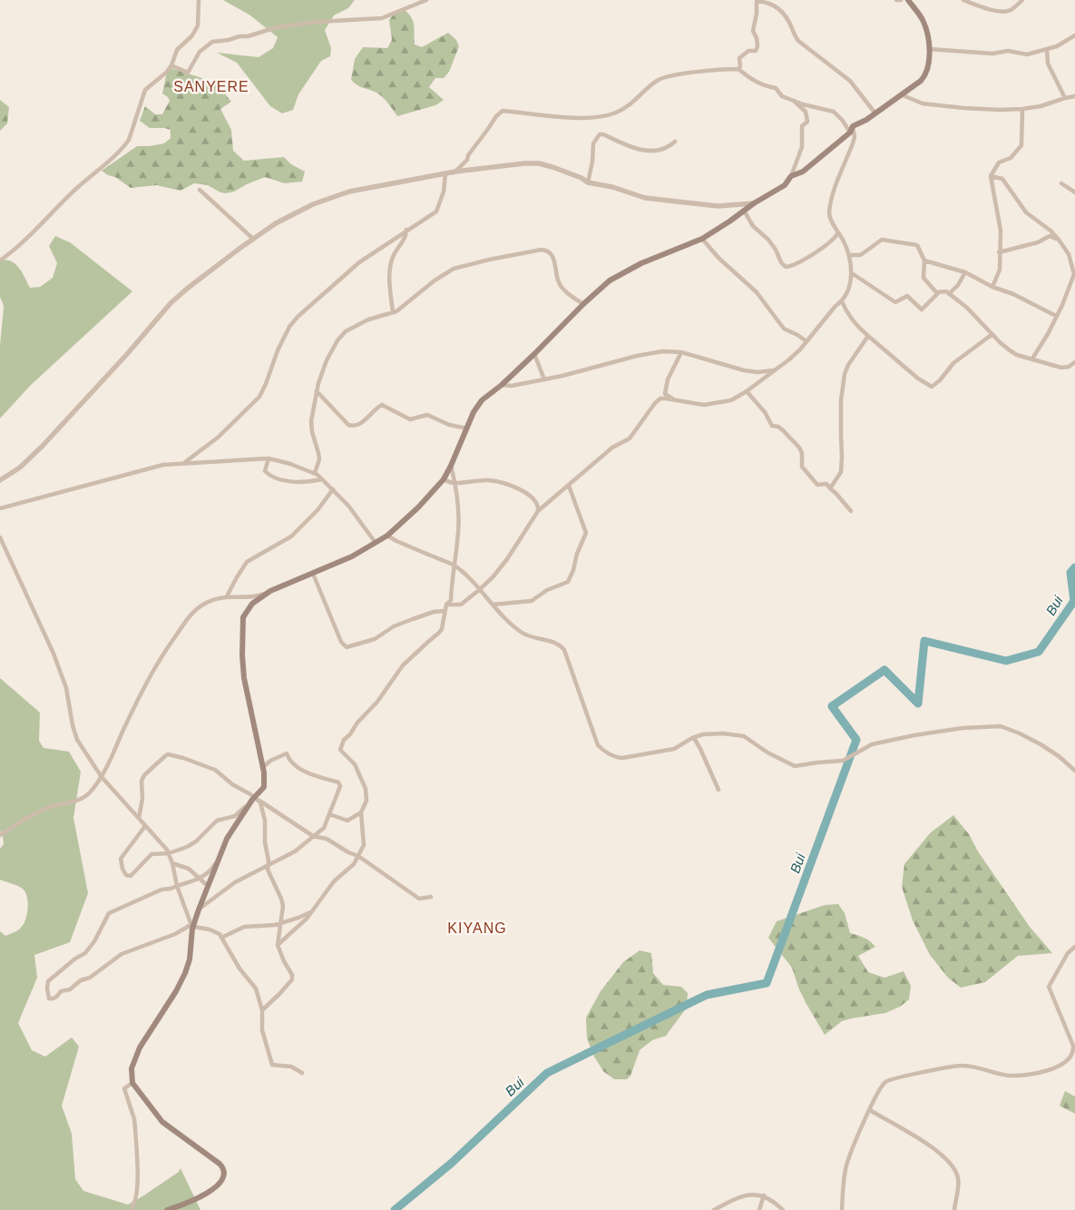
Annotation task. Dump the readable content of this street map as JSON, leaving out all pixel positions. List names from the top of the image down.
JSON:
{
  "districts": ["SANYERE", "KIYANG"],
  "water": ["Bui"]
}
